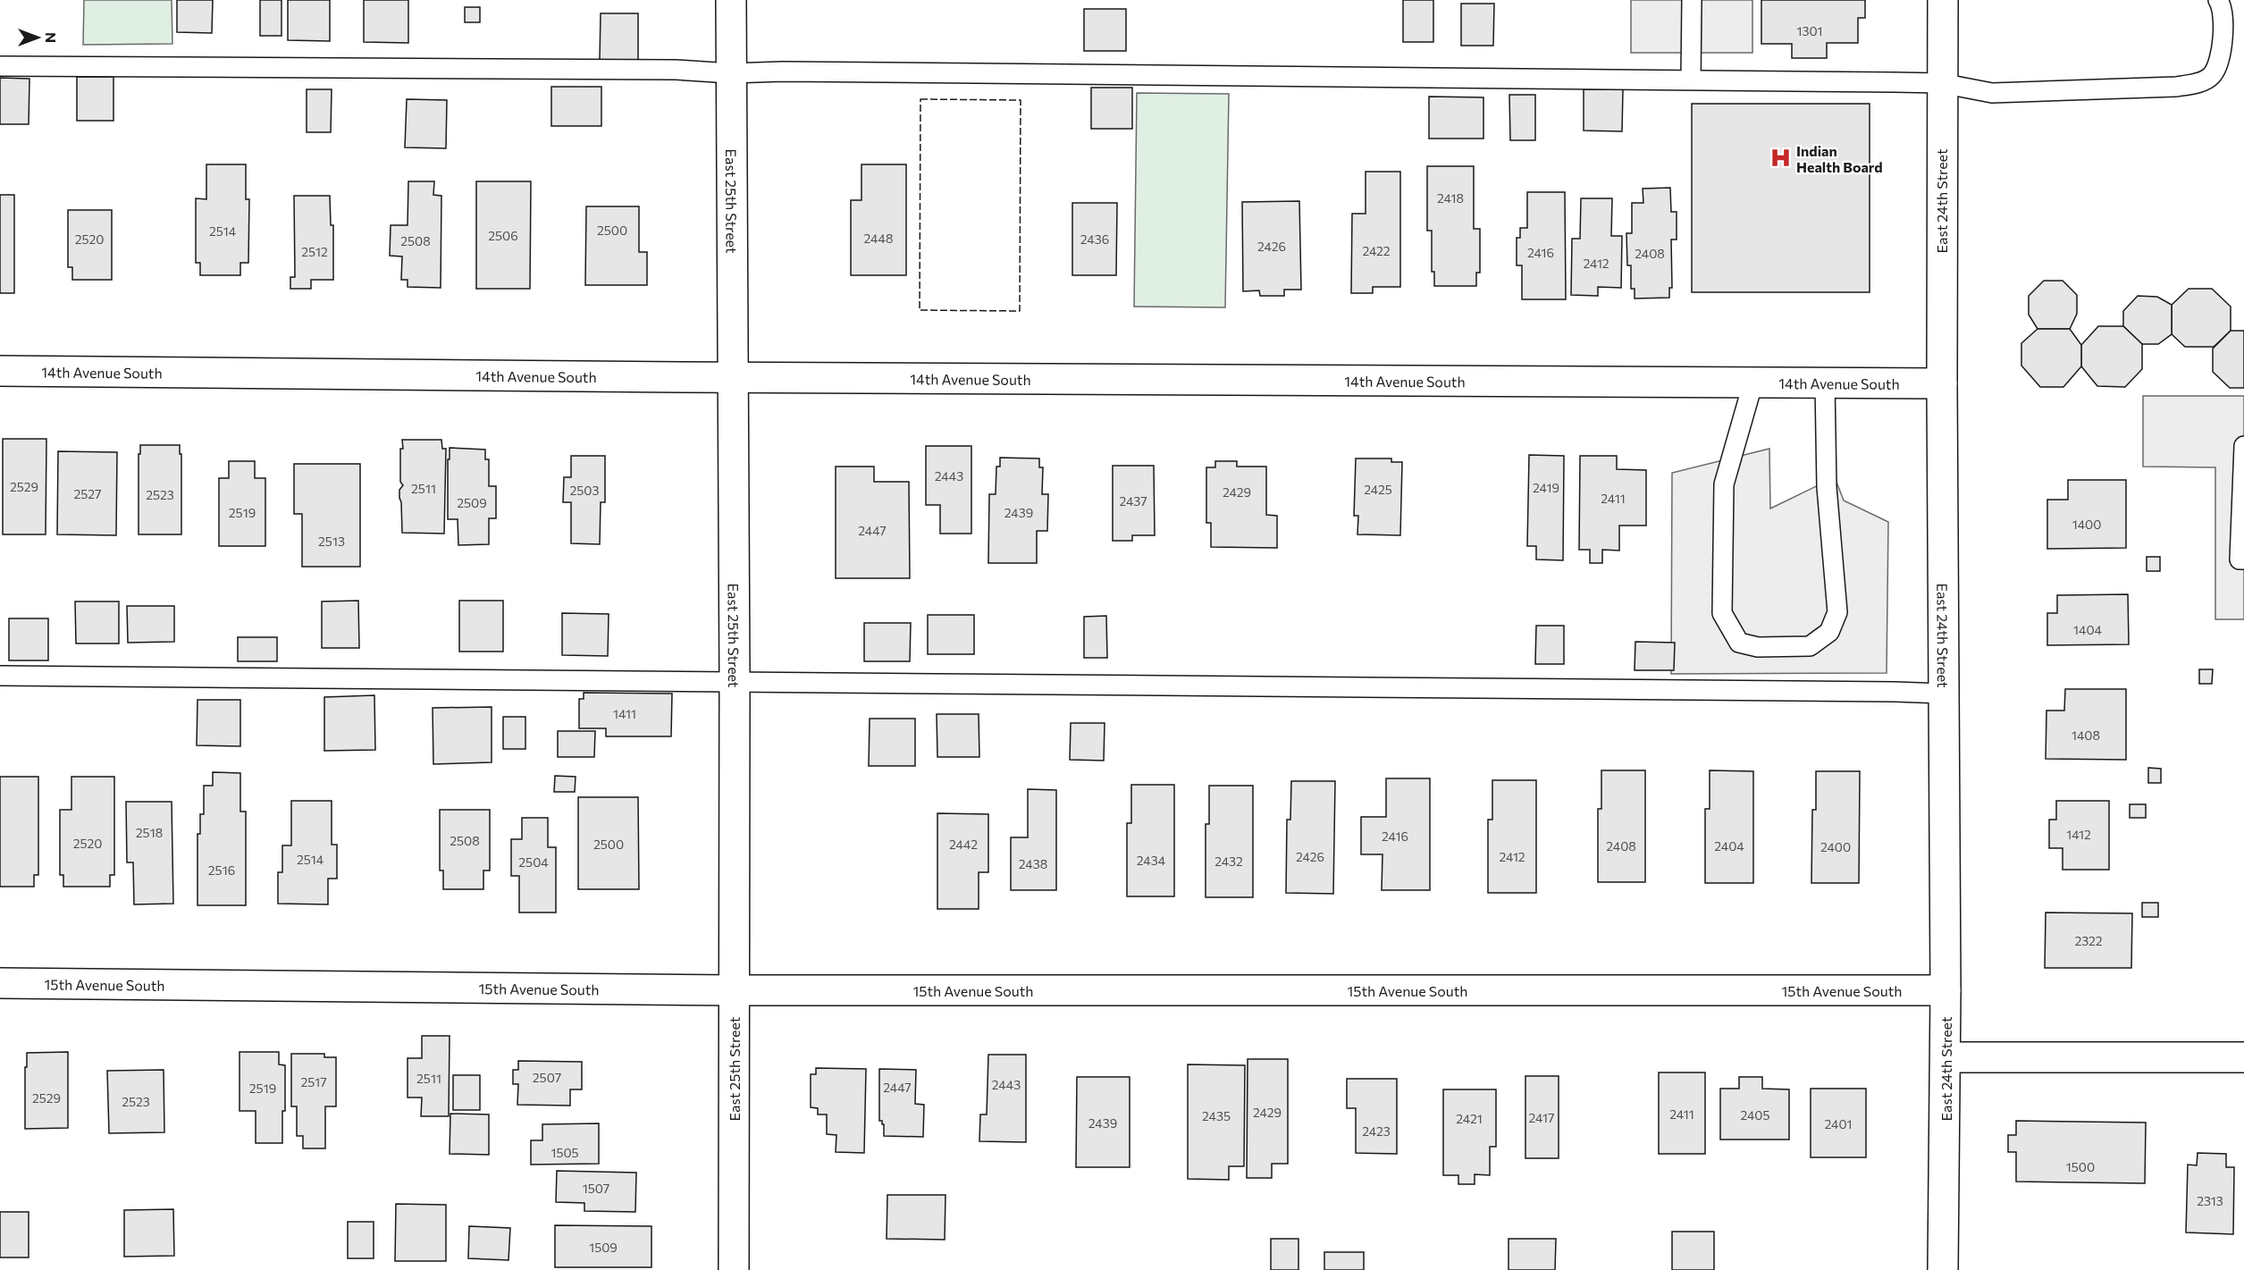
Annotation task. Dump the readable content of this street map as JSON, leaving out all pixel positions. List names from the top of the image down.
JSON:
{
  "streets": {
    "street": [
      "East 25th Street",
      "East 24th Street",
      "14th Avenue South",
      "15th Avenue South"
    ]
  },
  "crossings": [
    ["East 25th Street", "14th Avenue South"],
    ["East 25th Street", "15th Avenue South"],
    ["East 24th Street", "14th Avenue South"],
    ["East 24th Street", "15th Avenue South"]
  ],
  "places": {
    "hospital": ["Indian Health Board"]
  },
  "house_numbers": [
    "1301",
    "2418",
    "2500",
    "2514",
    "2506",
    "2448",
    "2520",
    "2436",
    "2508",
    "2426",
    "2422",
    "2512",
    "2416",
    "2408",
    "2412",
    "2443",
    "2529",
    "2419",
    "2511",
    "2425",
    "2503",
    "2429",
    "2527",
    "2523",
    "2411",
    "2437",
    "2509",
    "2519",
    "2439",
    "1400",
    "2447",
    "2513",
    "1404",
    "1411",
    "1408",
    "2518",
    "1412",
    "2416",
    "2508",
    "2520",
    "2500",
    "2442",
    "2408",
    "2404",
    "2400",
    "2426",
    "2412",
    "2514",
    "2434",
    "2432",
    "2504",
    "2438",
    "2516",
    "2322",
    "2507",
    "2511",
    "2517",
    "2443",
    "2447",
    "2519",
    "2529",
    "2523",
    "2429",
    "2411",
    "2405",
    "2435",
    "2417",
    "2421",
    "2439",
    "2401",
    "2423",
    "1505",
    "1500",
    "1507",
    "2313",
    "1509"
  ],
  "north": "right"
}
